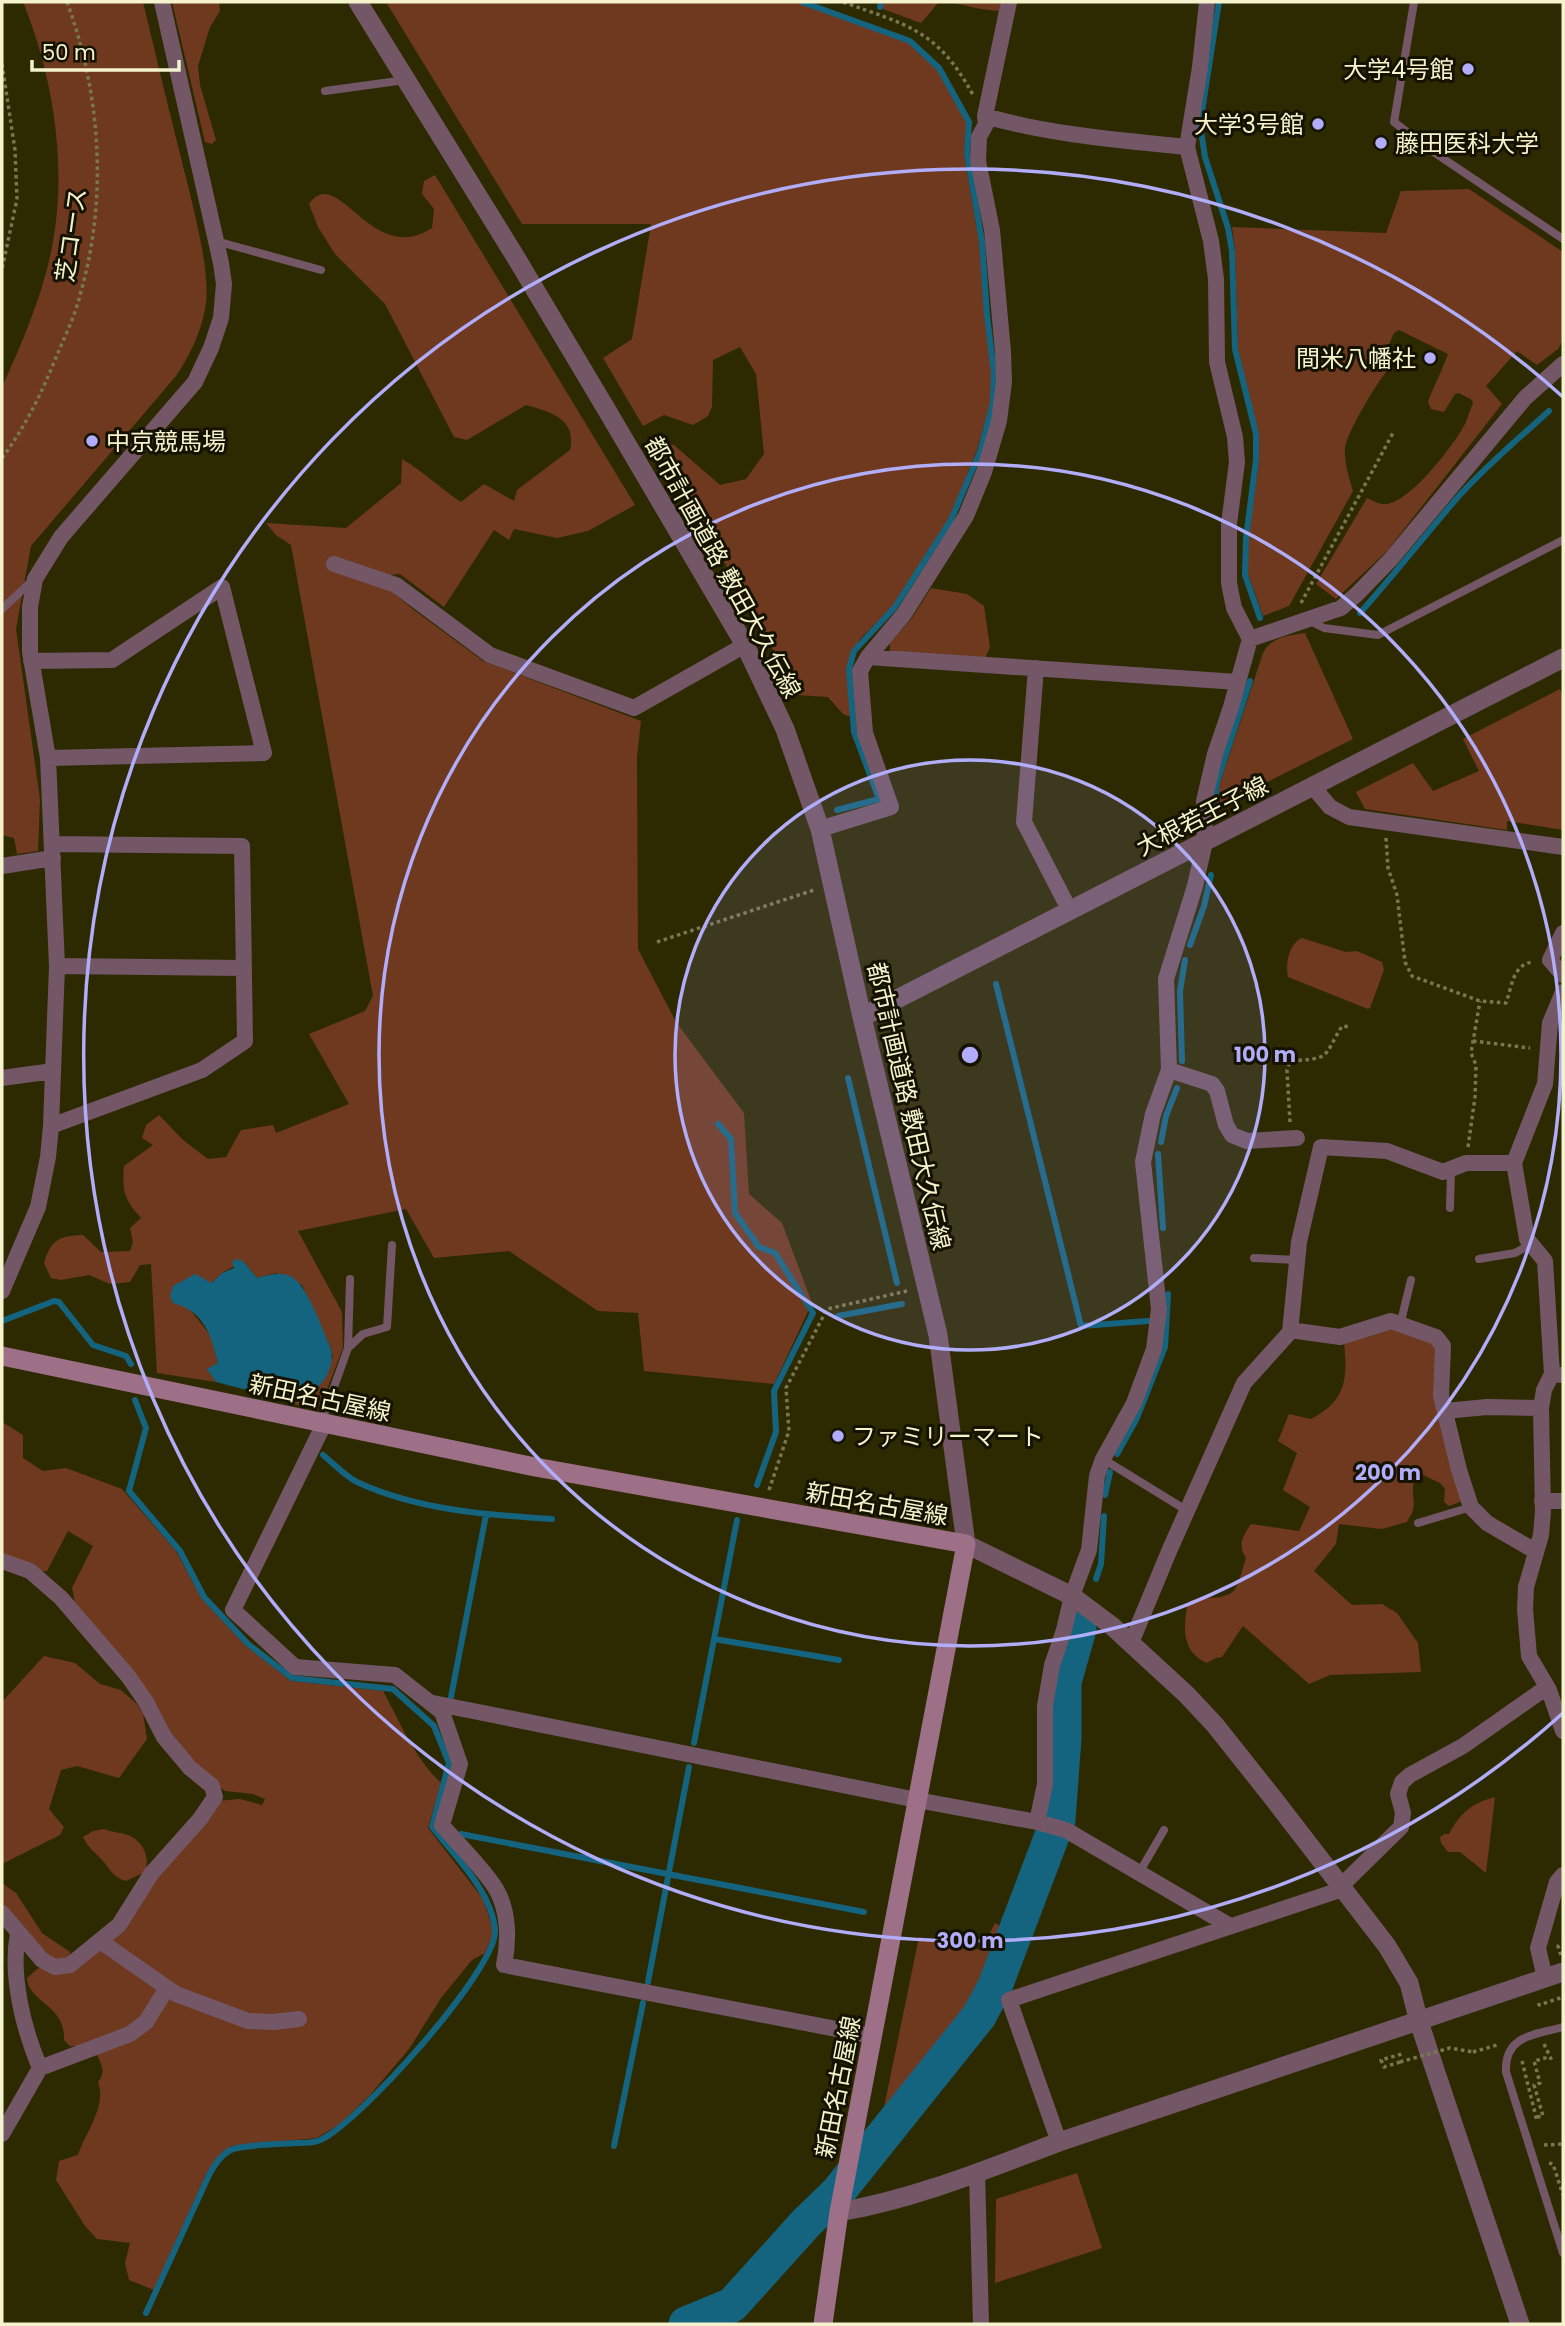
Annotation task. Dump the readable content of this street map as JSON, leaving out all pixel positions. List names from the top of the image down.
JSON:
{
  "streets": {
    "main road": ["新田名古屋線"],
    "street": ["都市計画道路 敷田大久伝線", "大根若王子線"],
    "path": ["芝コース"]
  },
  "crossings": [
    ["都市計画道路 敷田大久伝線", "大根若王子線"],
    ["都市計画道路 敷田大久伝線", "新田名古屋線"]
  ],
  "places": [
    "大学4号館",
    "大学3号館",
    "藤田医科大学",
    "間米八幡社",
    "中京競馬場",
    "ファミリーマート"
  ],
  "scale_bar": "50 m",
  "rings": ["100 m", "200 m", "300 m"]
}
